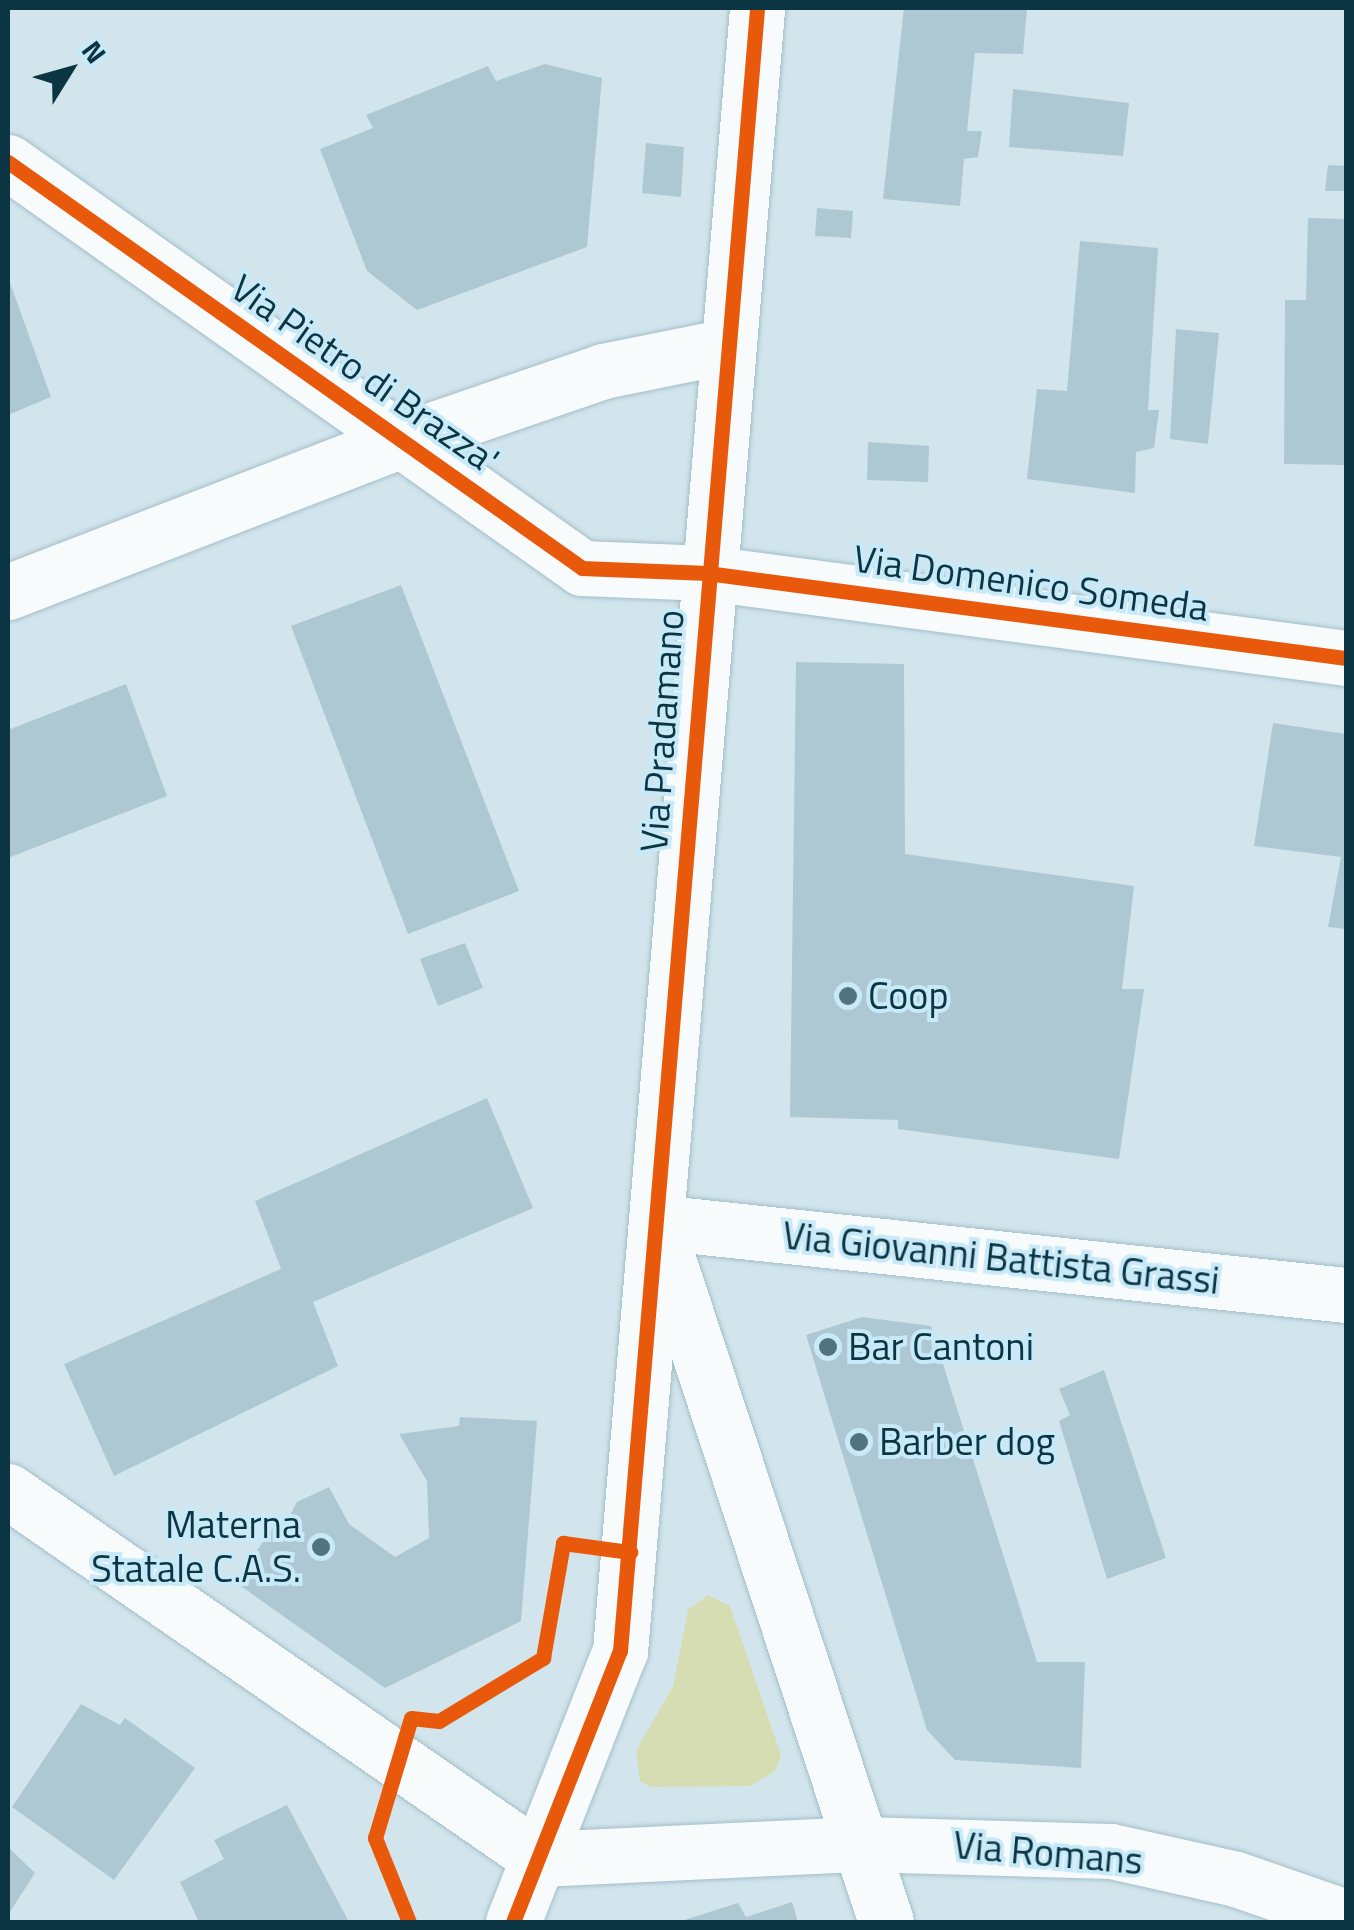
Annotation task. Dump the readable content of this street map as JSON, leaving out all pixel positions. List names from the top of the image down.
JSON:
{
  "streets": {
    "street": [
      "Via Pietro di Brazza'",
      "Via Domenico Someda",
      "Via Pradamano",
      "Via Giovanni Battista Grassi",
      "Via Romans"
    ]
  },
  "crossings": [
    ["Via Pietro di Brazza'", "Via Domenico Someda"],
    ["Via Pietro di Brazza'", "Via Pradamano"],
    ["Via Domenico Someda", "Via Pradamano"],
    ["Via Pradamano", "Via Giovanni Battista Grassi"],
    ["Via Pradamano", "Via Romans"]
  ],
  "places": [
    "Coop",
    "Bar Cantoni",
    "Barber dog",
    "Materna Statale C.A.S."
  ],
  "north": "top right"
}
